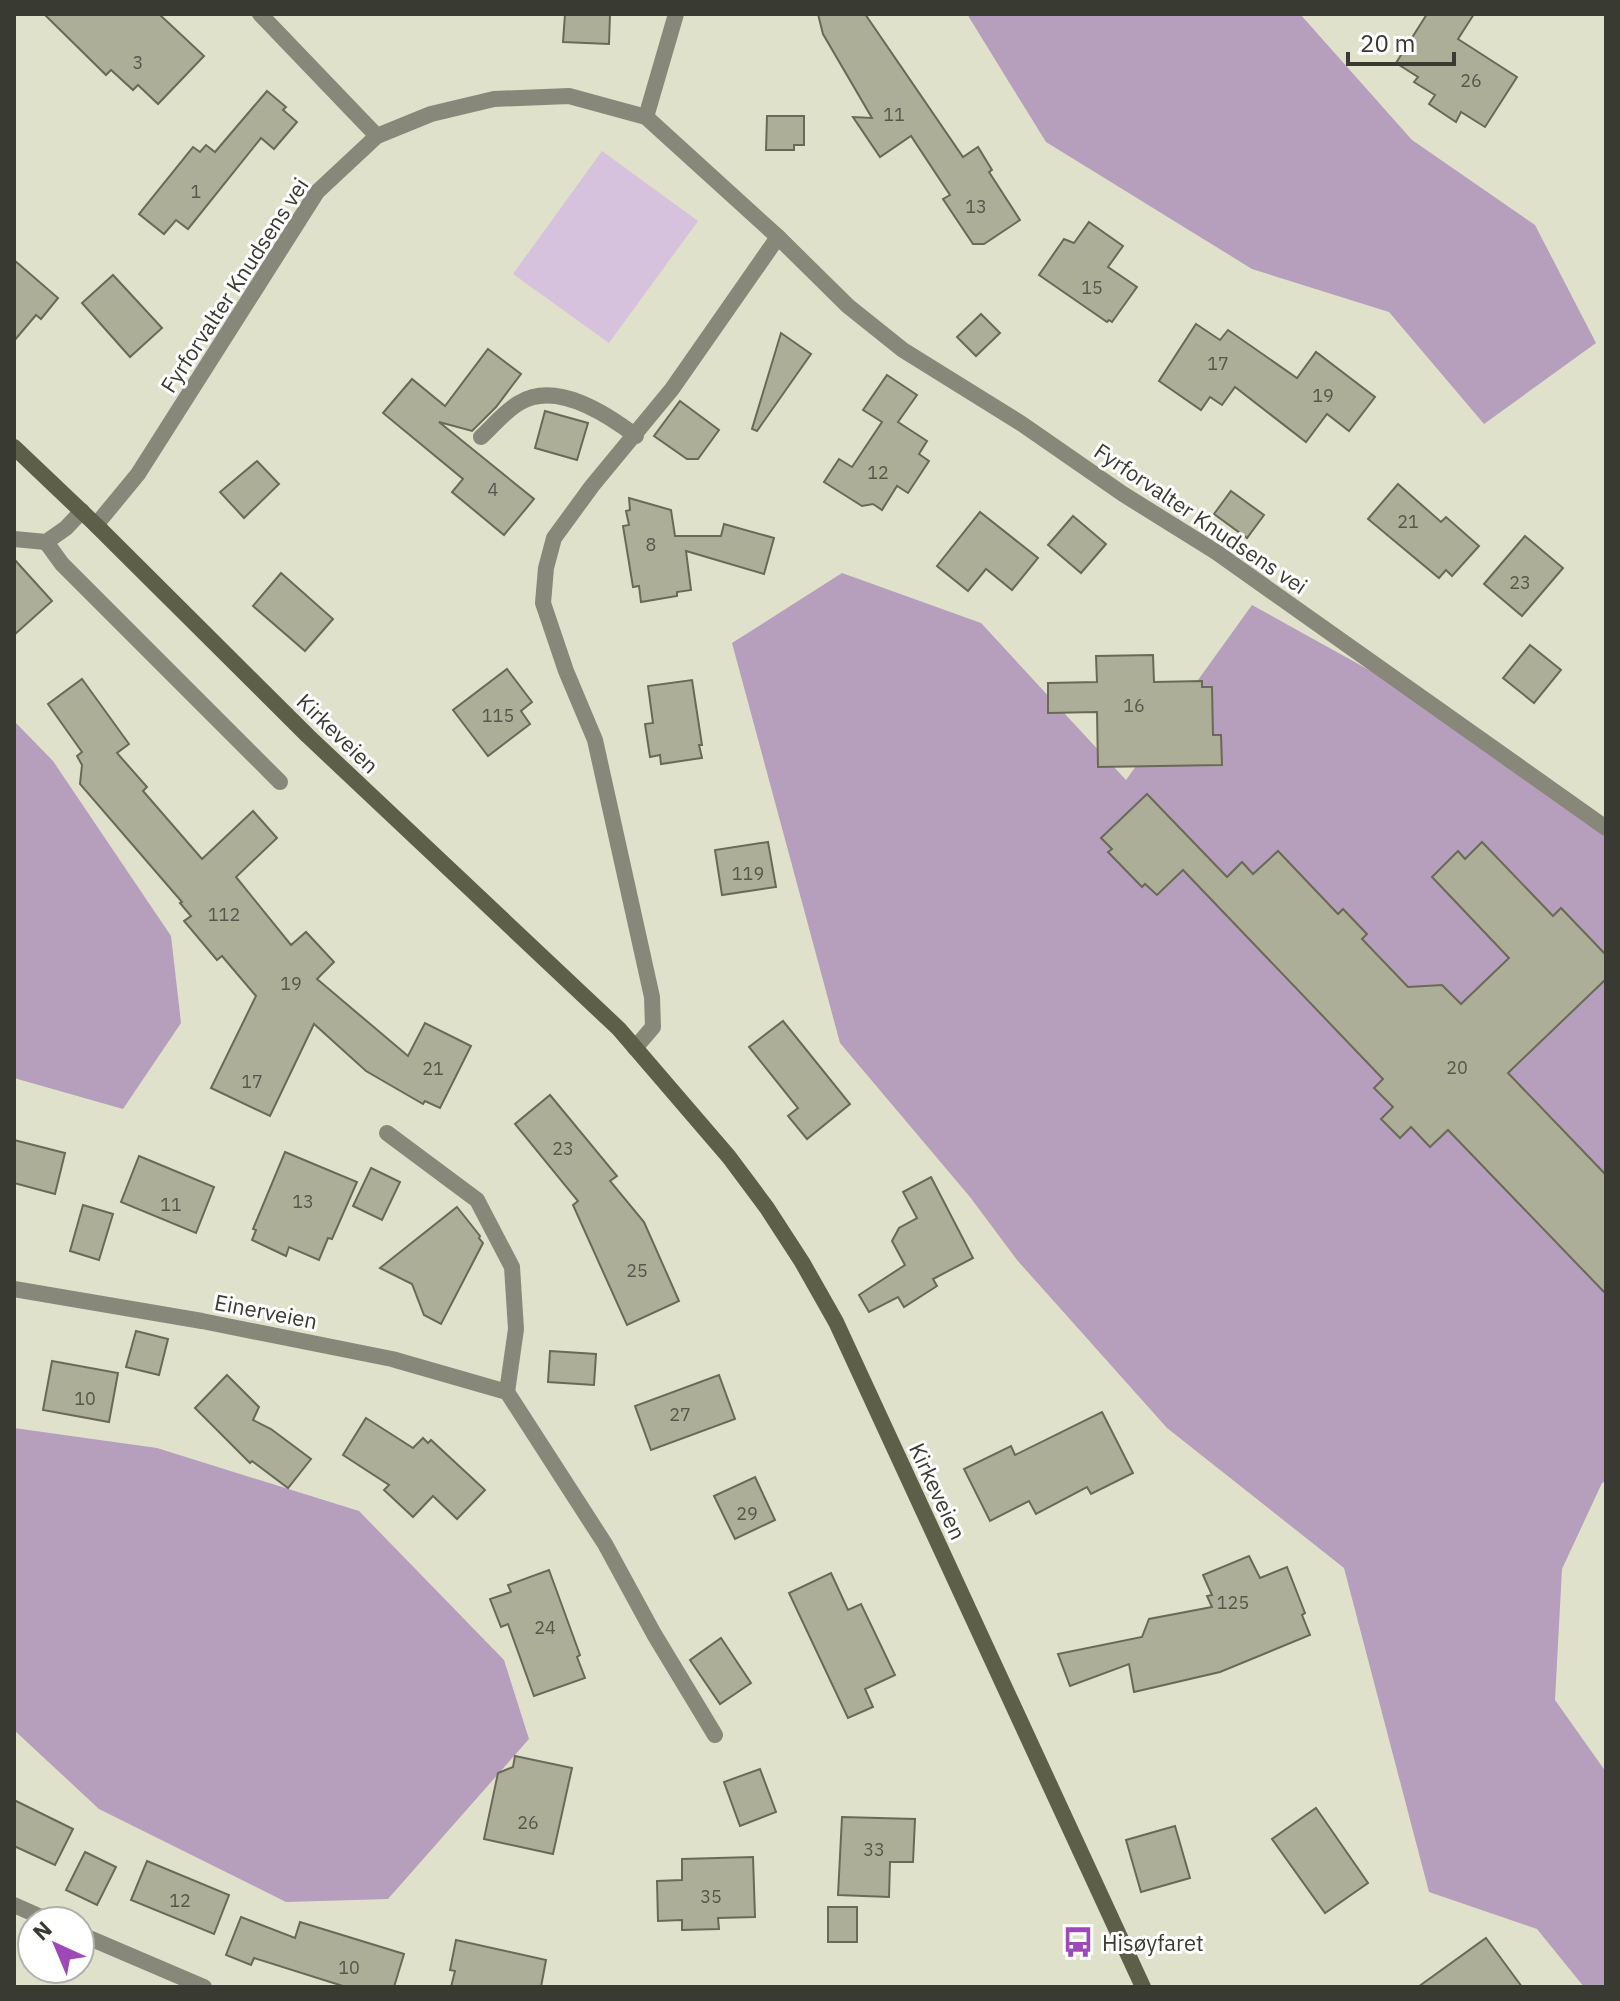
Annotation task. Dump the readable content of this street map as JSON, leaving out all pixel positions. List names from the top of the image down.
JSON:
{
  "streets": {
    "main road": ["Kirkeveien"],
    "street": ["Fyrforvalter Knudsens vei", "Einerveien"]
  },
  "crossings": [
    ["Fyrforvalter Knudsens vei", "Kirkeveien"]
  ],
  "places": {
    "bus stop": ["Hisøyfaret"]
  },
  "house_numbers": [
    "3",
    "26",
    "11",
    "1",
    "13",
    "15",
    "17",
    "19",
    "12",
    "4",
    "21",
    "8",
    "23",
    "16",
    "115",
    "119",
    "112",
    "19",
    "20",
    "21",
    "17",
    "23",
    "13",
    "11",
    "25",
    "10",
    "27",
    "29",
    "125",
    "24",
    "26",
    "33",
    "35",
    "12",
    "10"
  ],
  "scale_bar": "20 m",
  "north": "top left"
}
